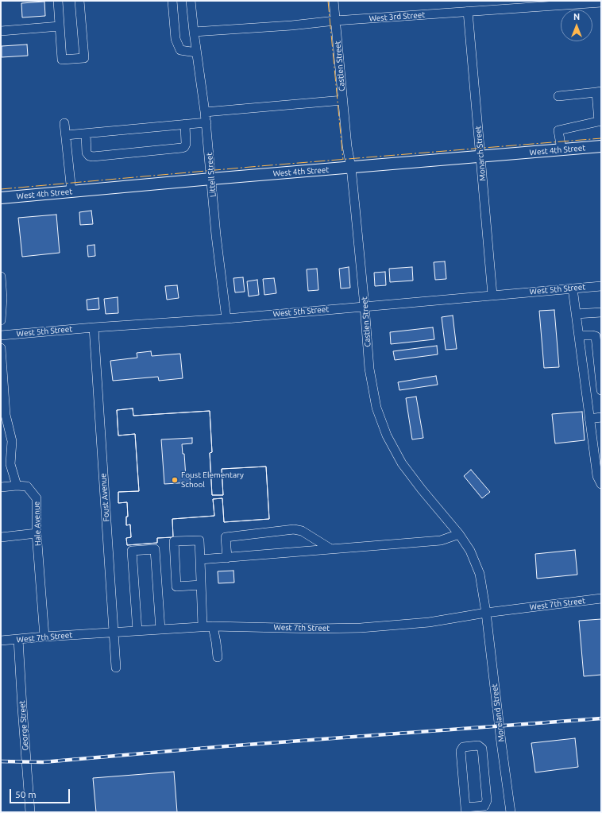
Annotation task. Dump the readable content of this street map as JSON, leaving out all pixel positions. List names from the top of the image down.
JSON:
{
  "streets": {
    "main road": ["West 4th Street"],
    "street": [
      "West 3rd Street",
      "Castlen Street",
      "Monarch Street",
      "Littell Street",
      "West 5th Street",
      "Foust Avenue",
      "Hale Avenue",
      "West 7th Street",
      "Moreland Street",
      "George Street"
    ]
  },
  "crossings": [
    ["West 3rd Street", "Castlen Street"],
    ["West 3rd Street", "Monarch Street"],
    ["West 3rd Street", "Littell Street"],
    ["Castlen Street", "West 4th Street"],
    ["Castlen Street", "West 5th Street"],
    ["Castlen Street", "West 7th Street"],
    ["Castlen Street", "Moreland Street"],
    ["West 4th Street", "Monarch Street"],
    ["West 4th Street", "Littell Street"],
    ["Monarch Street", "West 5th Street"],
    ["Littell Street", "West 5th Street"],
    ["West 5th Street", "Foust Avenue"],
    ["Foust Avenue", "West 7th Street"],
    ["Hale Avenue", "West 7th Street"],
    ["West 7th Street", "Moreland Street"],
    ["West 7th Street", "George Street"]
  ],
  "places": ["Foust Elementary School"],
  "scale_bar": "50 m",
  "north": "top"
}
